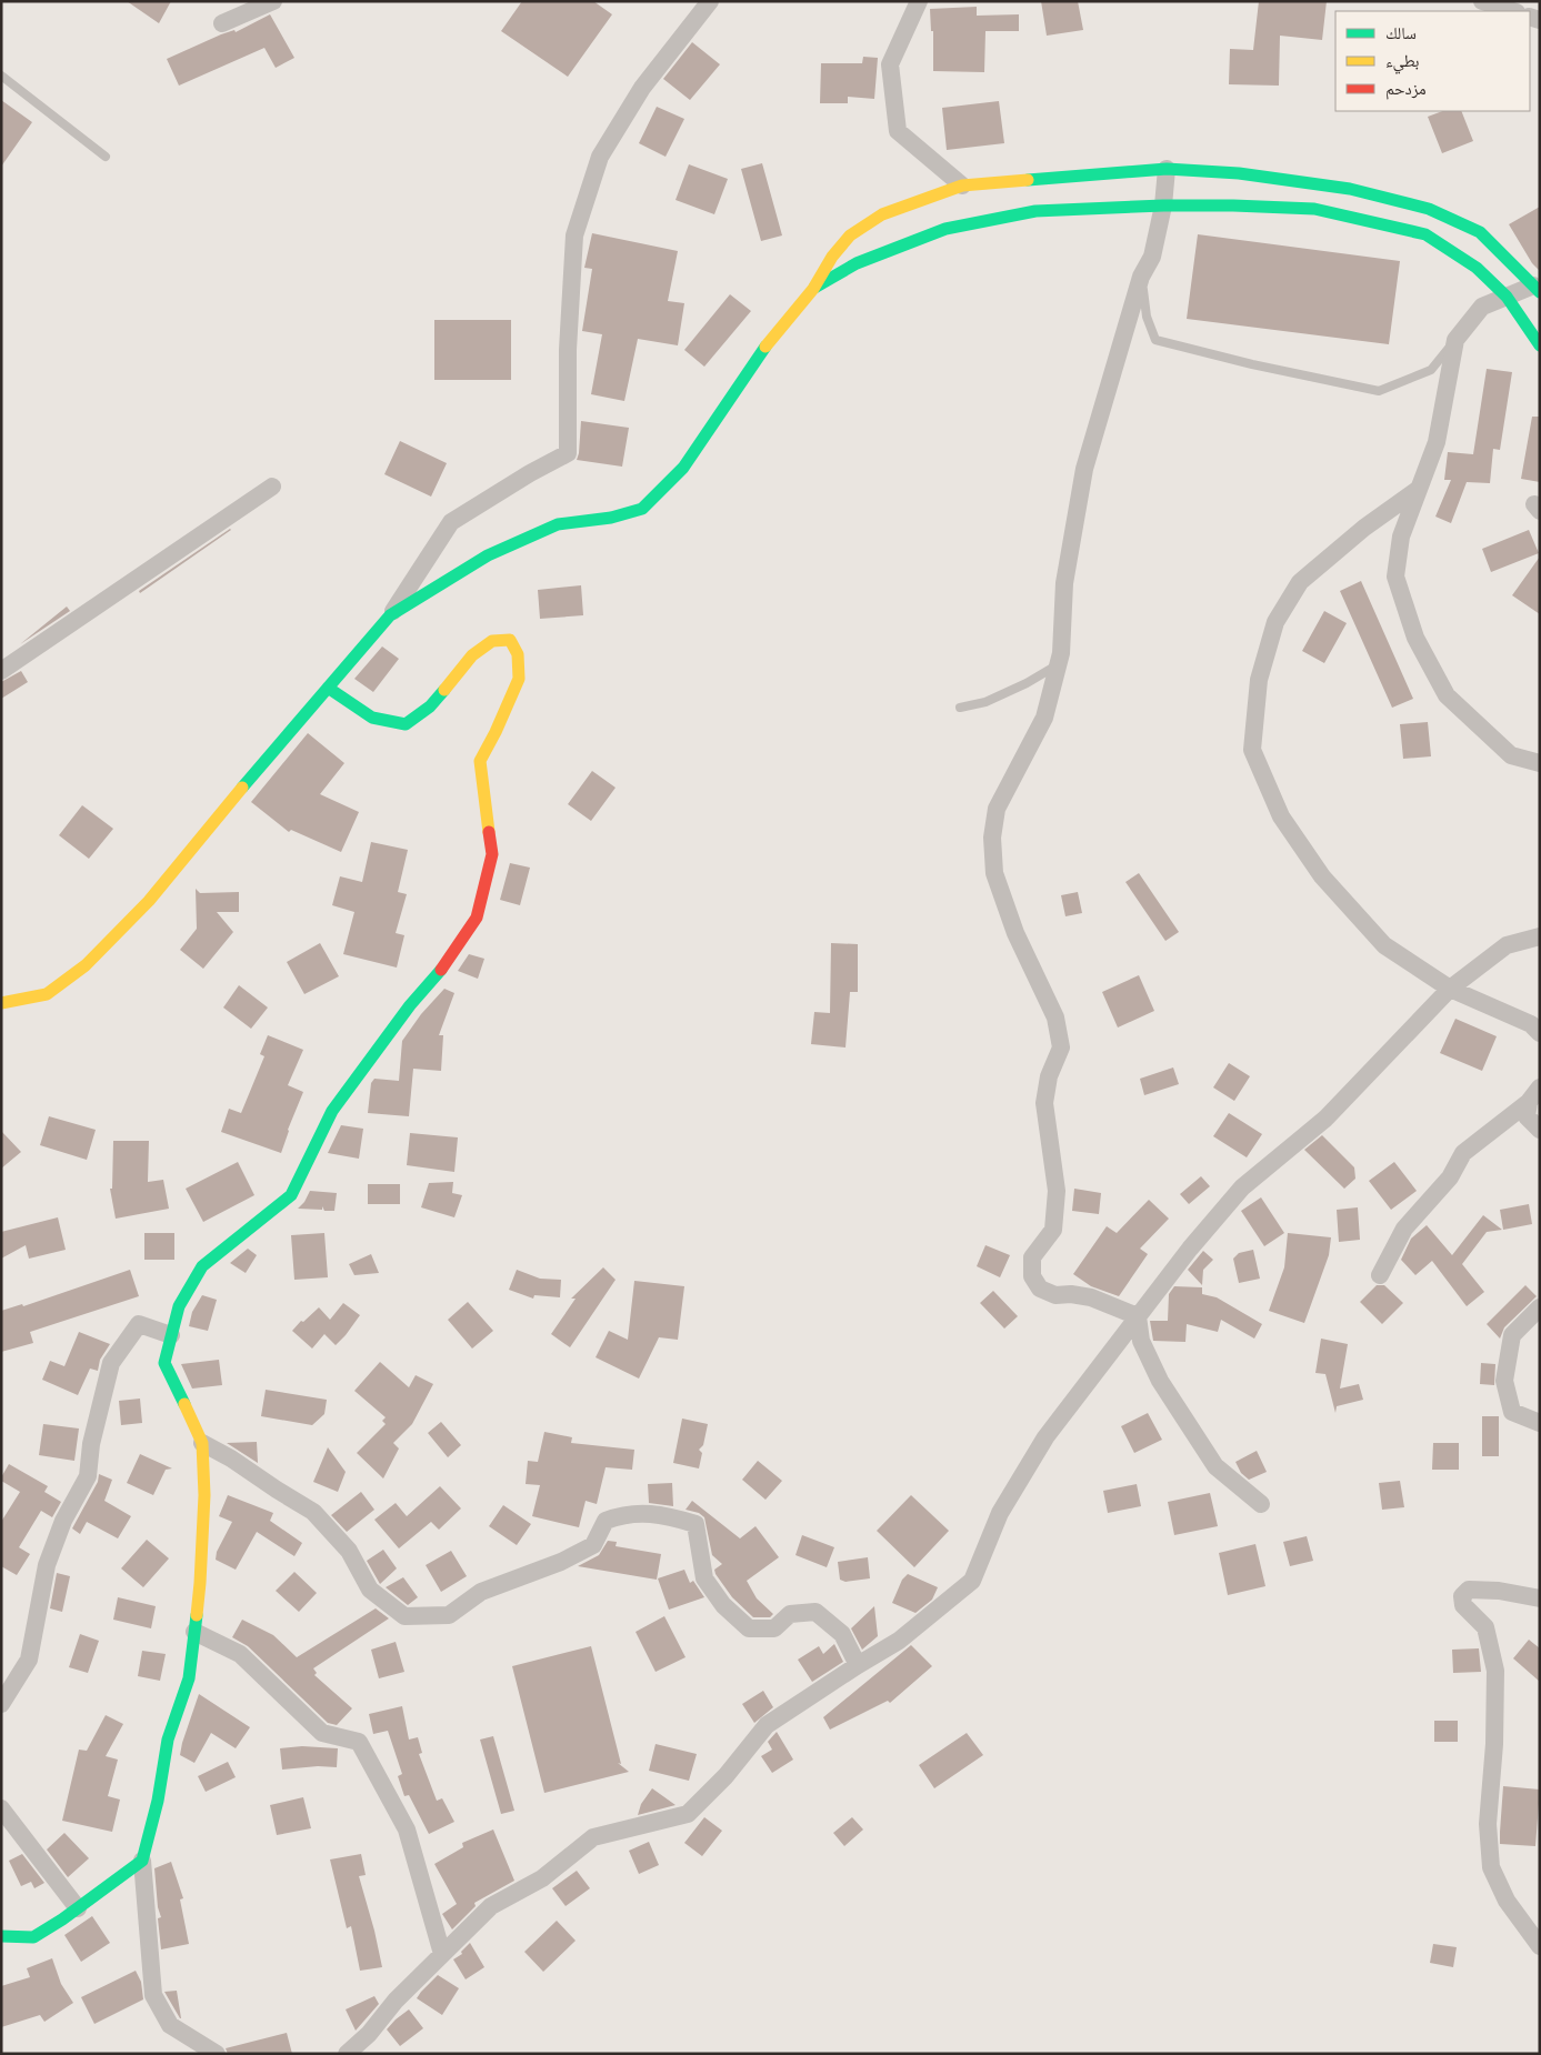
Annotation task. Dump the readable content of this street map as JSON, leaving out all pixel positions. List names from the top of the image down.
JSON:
{
  "legend": ["سالك", "بطيء", "مزدحم"]
}
